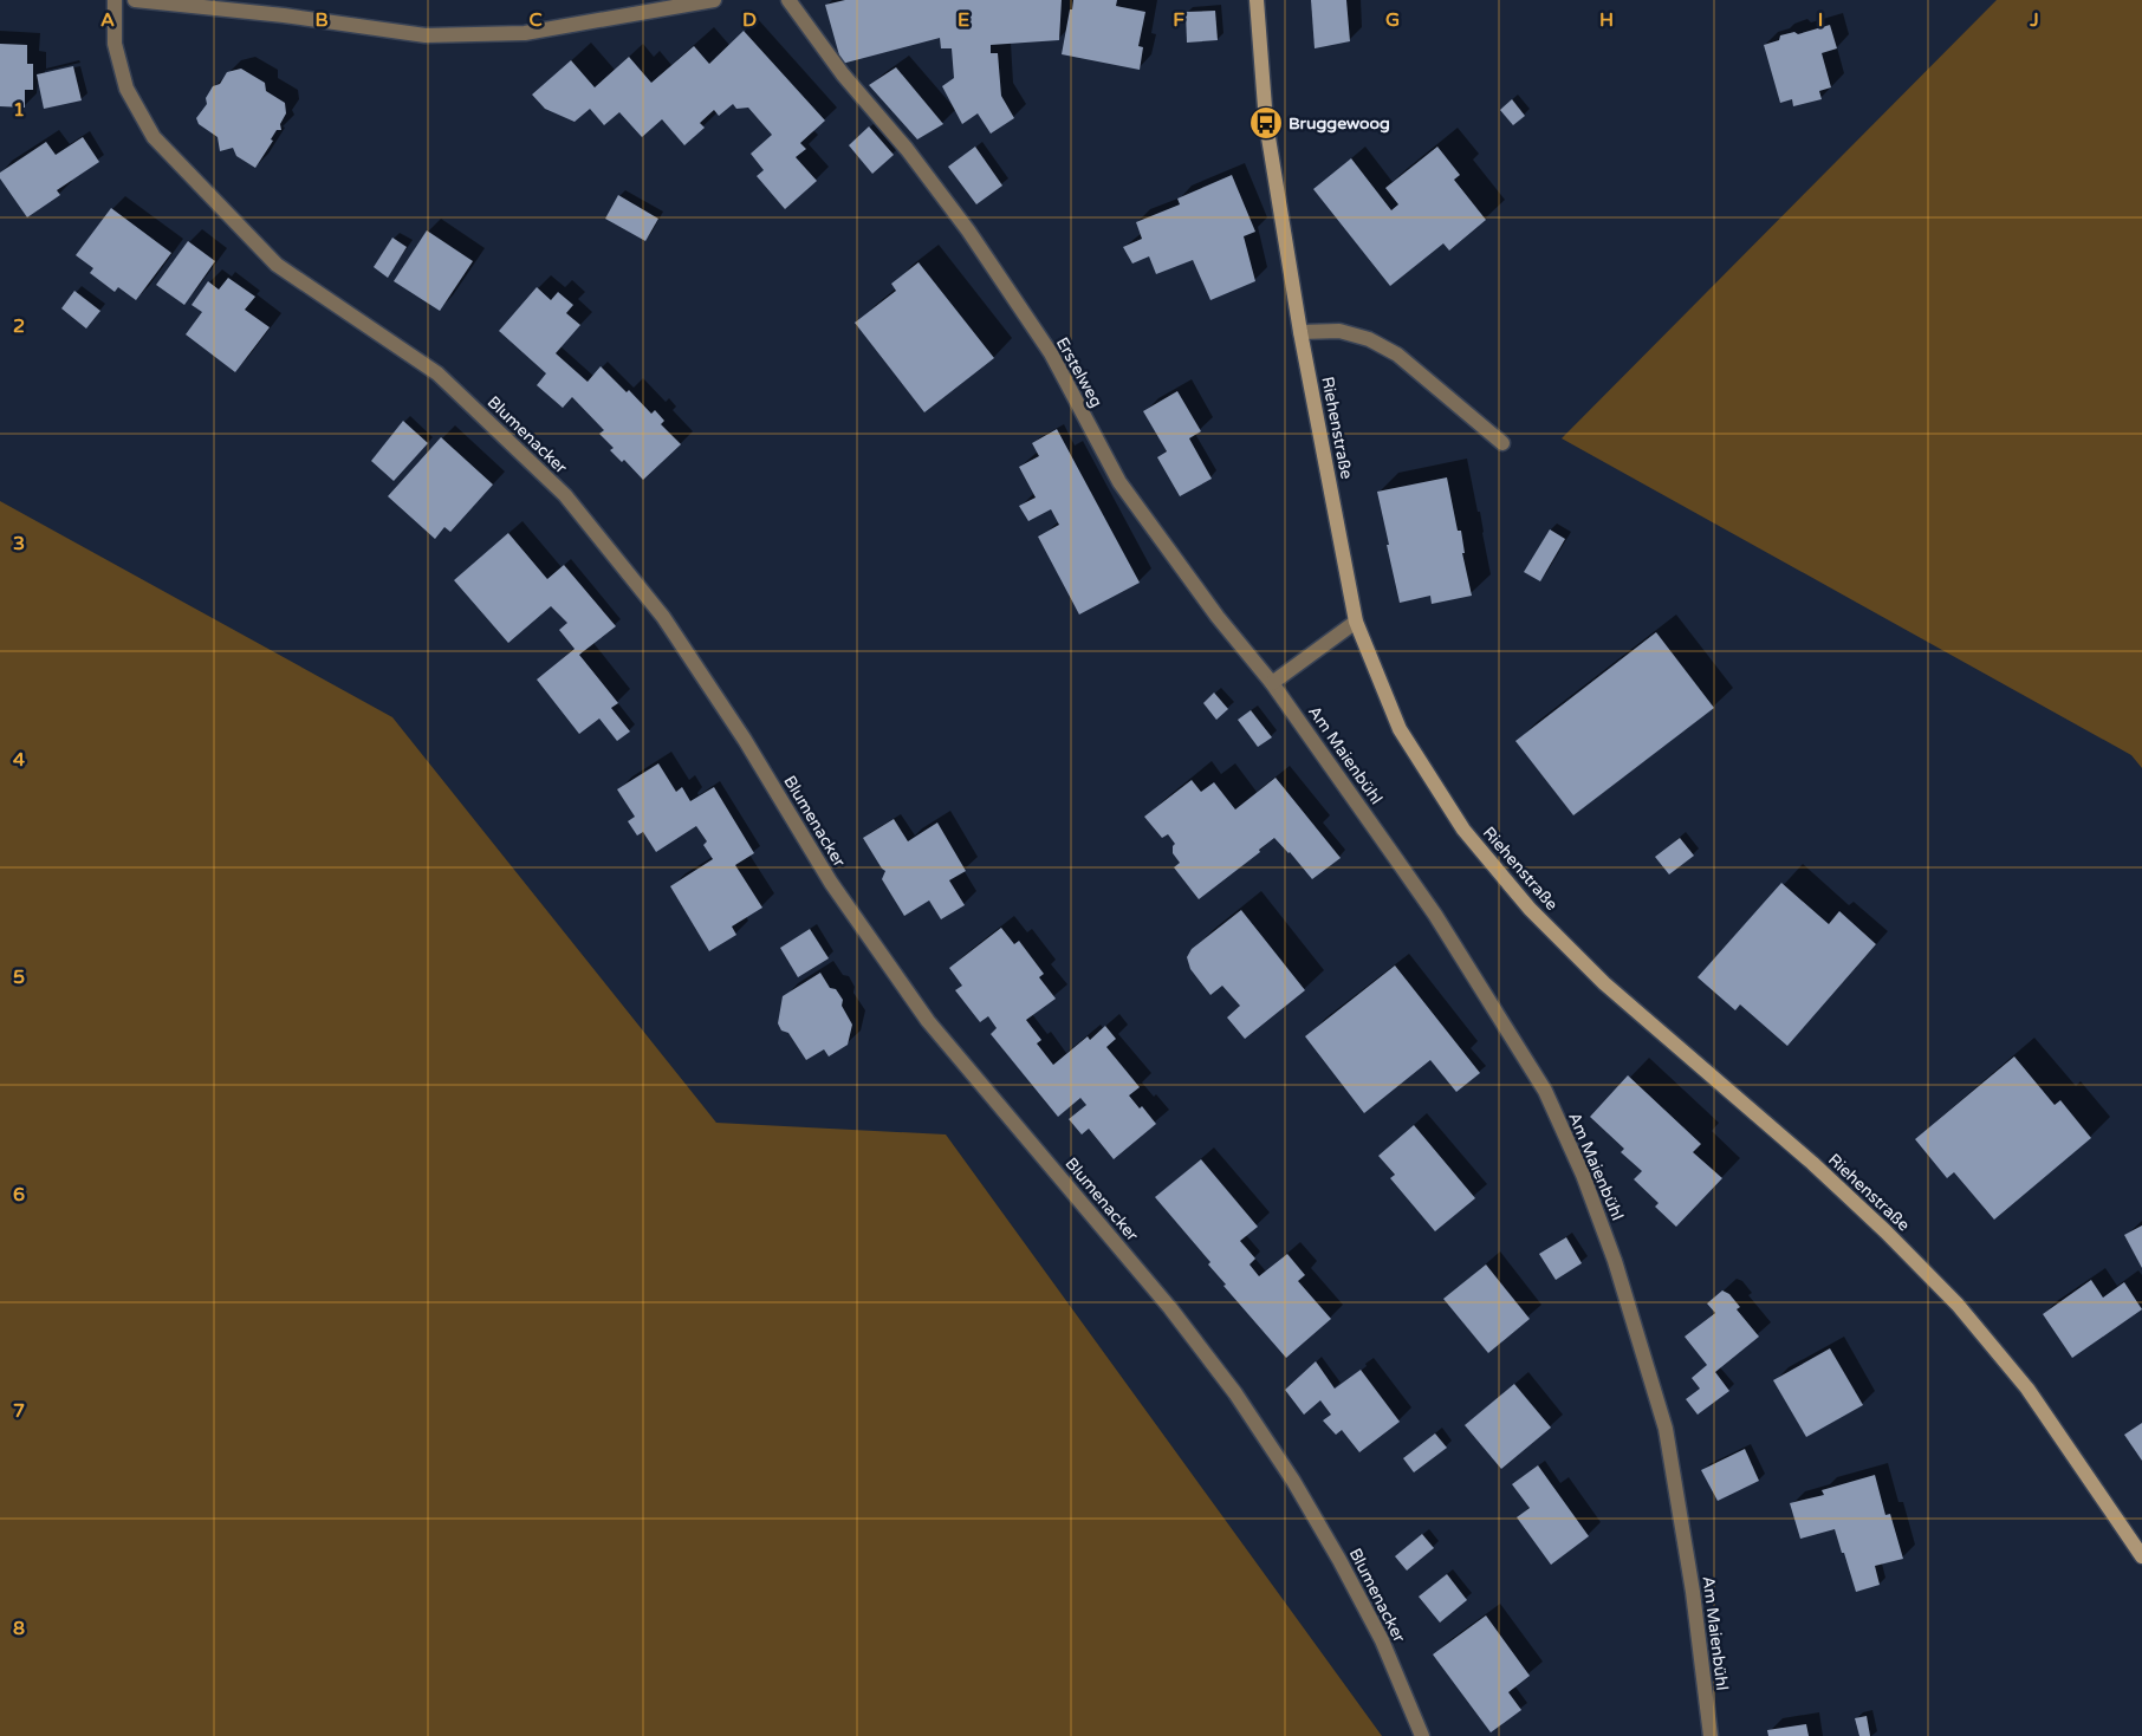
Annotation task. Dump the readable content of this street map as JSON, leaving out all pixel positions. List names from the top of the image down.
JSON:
{
  "streets": {
    "street": [
      "Erstelweg",
      "Riehenstraße",
      "Blumenacker",
      "Am Maienbühl"
    ]
  },
  "crossings": [
    ["Erstelweg", "Am Maienbühl"]
  ],
  "places": {
    "bus stop": ["Bruggewoog"]
  },
  "grid": {
    "columns": [
      "A",
      "B",
      "C",
      "D",
      "E",
      "F",
      "G",
      "H",
      "I",
      "J"
    ],
    "rows": [
      "1",
      "2",
      "3",
      "4",
      "5",
      "6",
      "7",
      "8"
    ]
  }
}
